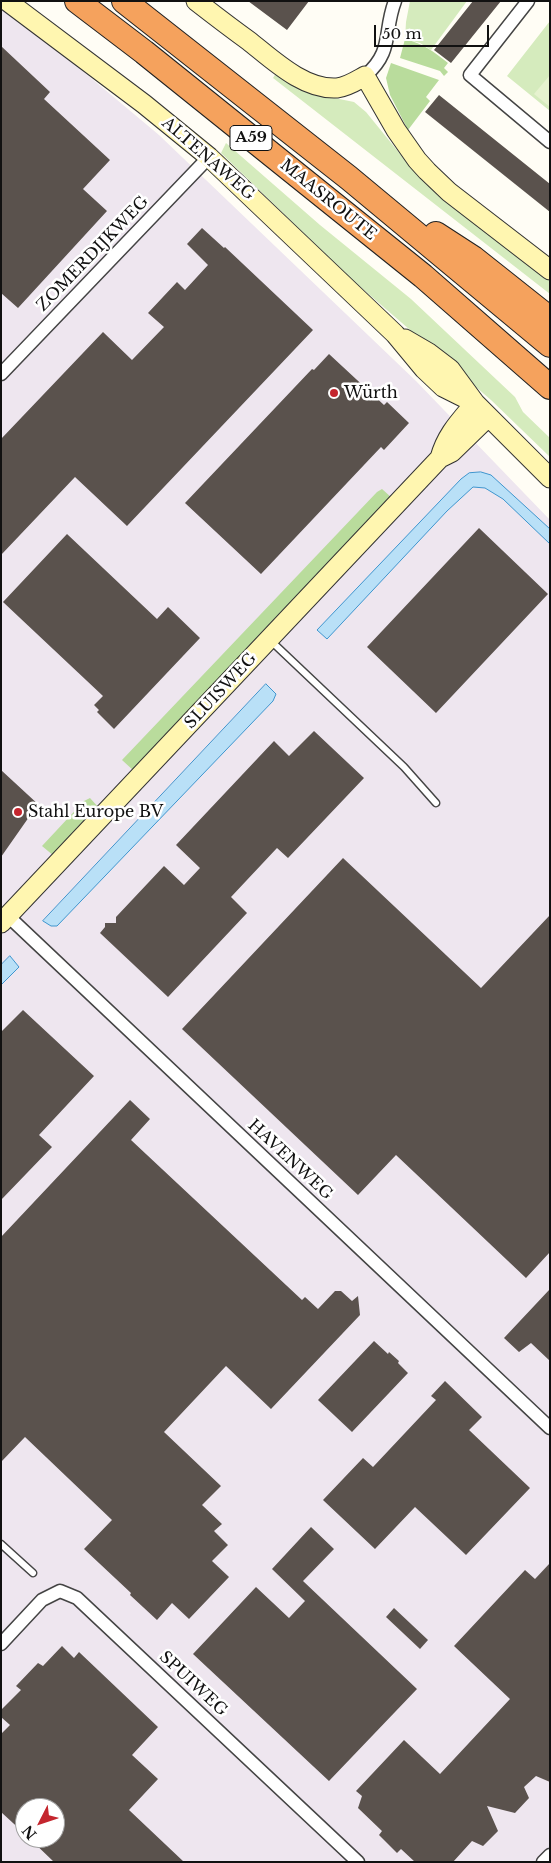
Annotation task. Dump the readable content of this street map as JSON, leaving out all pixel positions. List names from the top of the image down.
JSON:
{
  "streets": {
    "highway": ["A59", "MAASROUTE"],
    "main road": ["ALTENAWEG", "SLUISWEG"],
    "street": ["ZOMERDIJKWEG", "HAVENWEG", "SPUIWEG"]
  },
  "crossings": [
    ["A59", "MAASROUTE"],
    ["ALTENAWEG", "ZOMERDIJKWEG"],
    ["ALTENAWEG", "SLUISWEG"],
    ["SLUISWEG", "HAVENWEG"]
  ],
  "places": ["Würth", "Stahl Europe BV"],
  "scale_bar": "50 m",
  "north": "bottom left"
}
